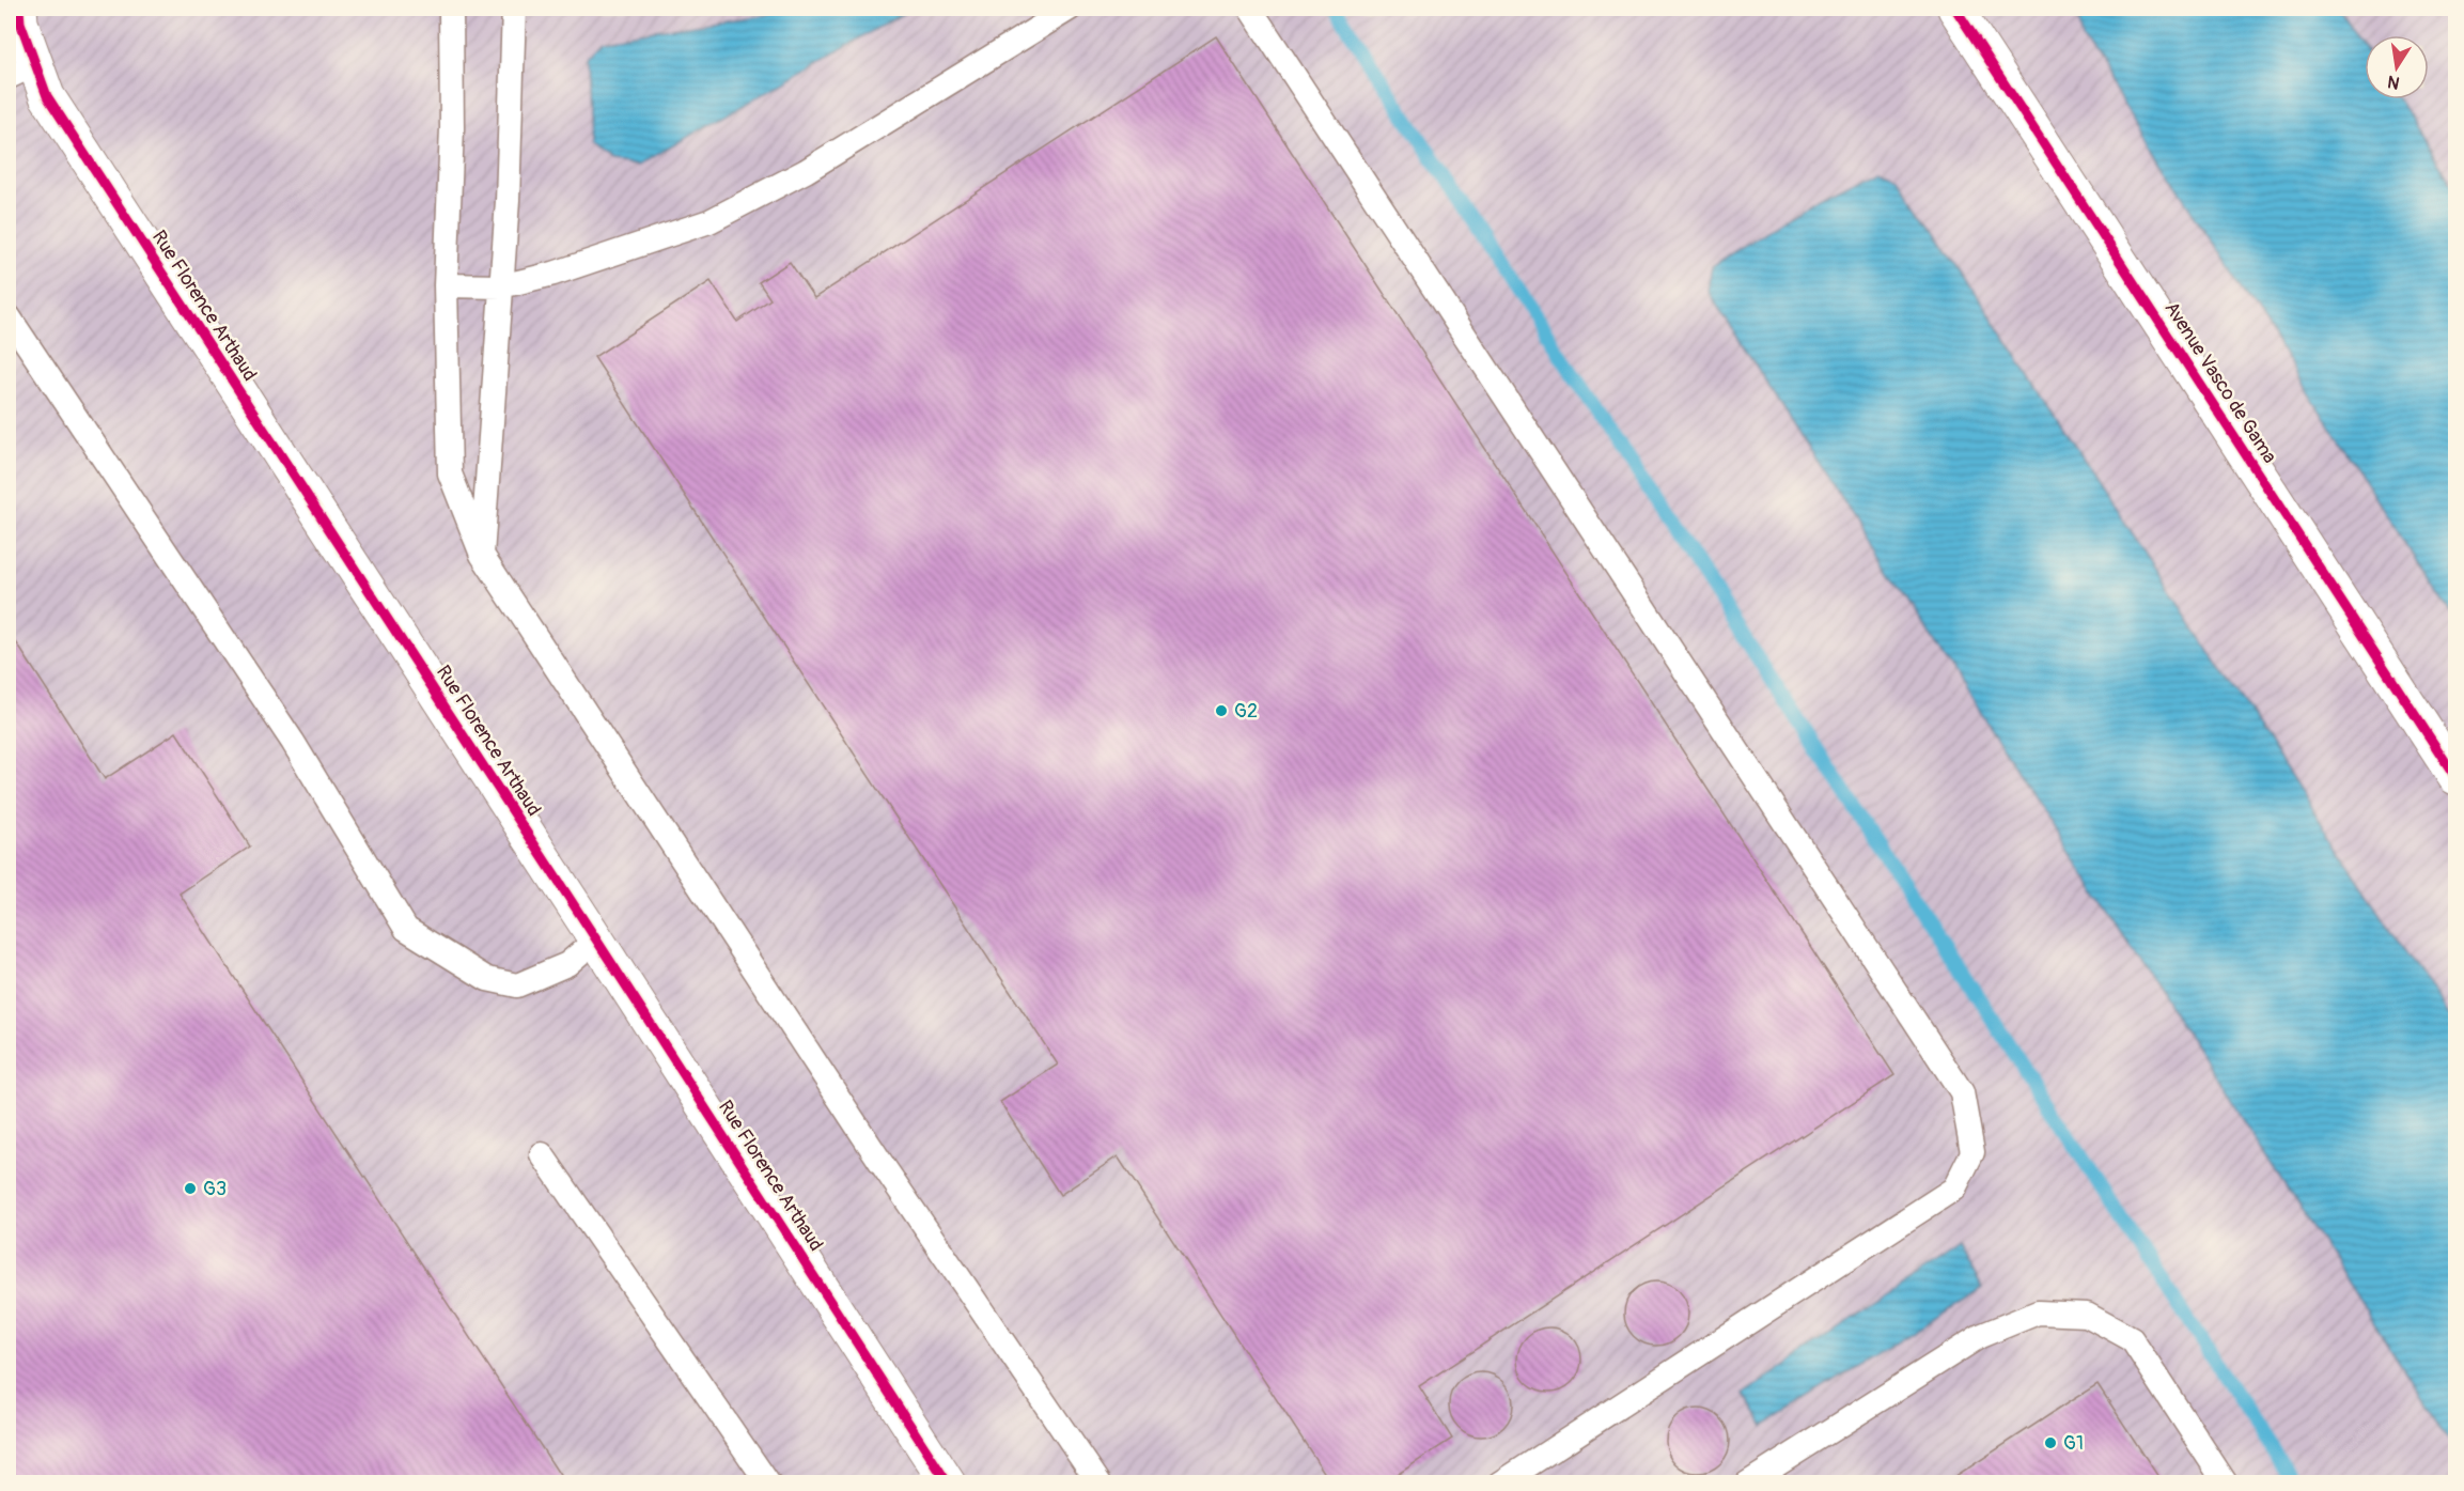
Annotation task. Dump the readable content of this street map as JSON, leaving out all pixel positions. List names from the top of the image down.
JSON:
{
  "streets": {
    "street": ["Rue Florence Arthaud", "Avenue Vasco de Gama"]
  },
  "places": ["G2", "G3", "G1"],
  "north": "bottom"
}
